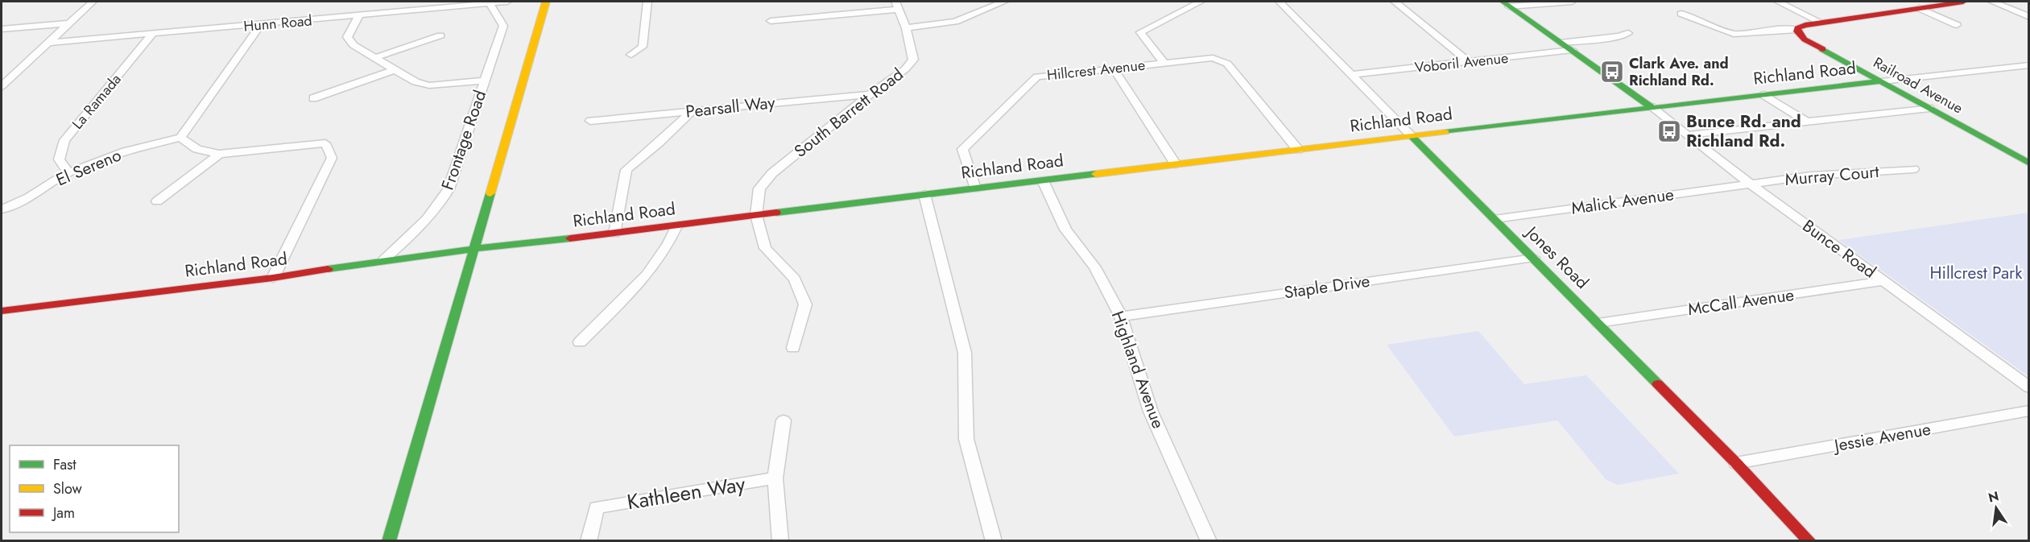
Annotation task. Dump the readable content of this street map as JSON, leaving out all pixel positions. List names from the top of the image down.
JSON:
{
  "streets": {
    "main road": ["Richland Road", "Railroad Avenue", "Jones Road"],
    "street": [
      "Hunn Road",
      "Voboril Avenue",
      "Hillcrest Avenue",
      "La Ramada",
      "Pearsall Way",
      "South Barrett Road",
      "Frontage Road",
      "El Sereno",
      "Murray Court",
      "Malick Avenue",
      "Bunce Road",
      "Staple Drive",
      "McCall Avenue",
      "Highland Avenue",
      "Jessie Avenue",
      "Kathleen Way"
    ]
  },
  "crossings": [
    ["Hunn Road", "La Ramada"],
    ["Hunn Road", "Frontage Road"],
    ["Voboril Avenue", "Jones Road"],
    ["Hillcrest Avenue", "Richland Road"],
    ["Richland Road", "Railroad Avenue"],
    ["Richland Road", "South Barrett Road"],
    ["Richland Road", "Frontage Road"],
    ["Richland Road", "Bunce Road"],
    ["Richland Road", "Jones Road"],
    ["Richland Road", "Highland Avenue"],
    ["La Ramada", "El Sereno"],
    ["Pearsall Way", "South Barrett Road"],
    ["Murray Court", "Malick Avenue"],
    ["Murray Court", "Bunce Road"],
    ["Malick Avenue", "Bunce Road"],
    ["Malick Avenue", "Jones Road"],
    ["Bunce Road", "McCall Avenue"],
    ["Jones Road", "Staple Drive"],
    ["Jones Road", "McCall Avenue"],
    ["Jones Road", "Jessie Avenue"],
    ["Staple Drive", "Highland Avenue"]
  ],
  "parks": ["Hillcrest Park"],
  "places": {
    "bus stop": ["Clark Ave. and Richland Rd.", "Bunce Rd. and Richland Rd."]
  },
  "legend": ["Fast", "Slow", "Jam"],
  "north": "top"
}
